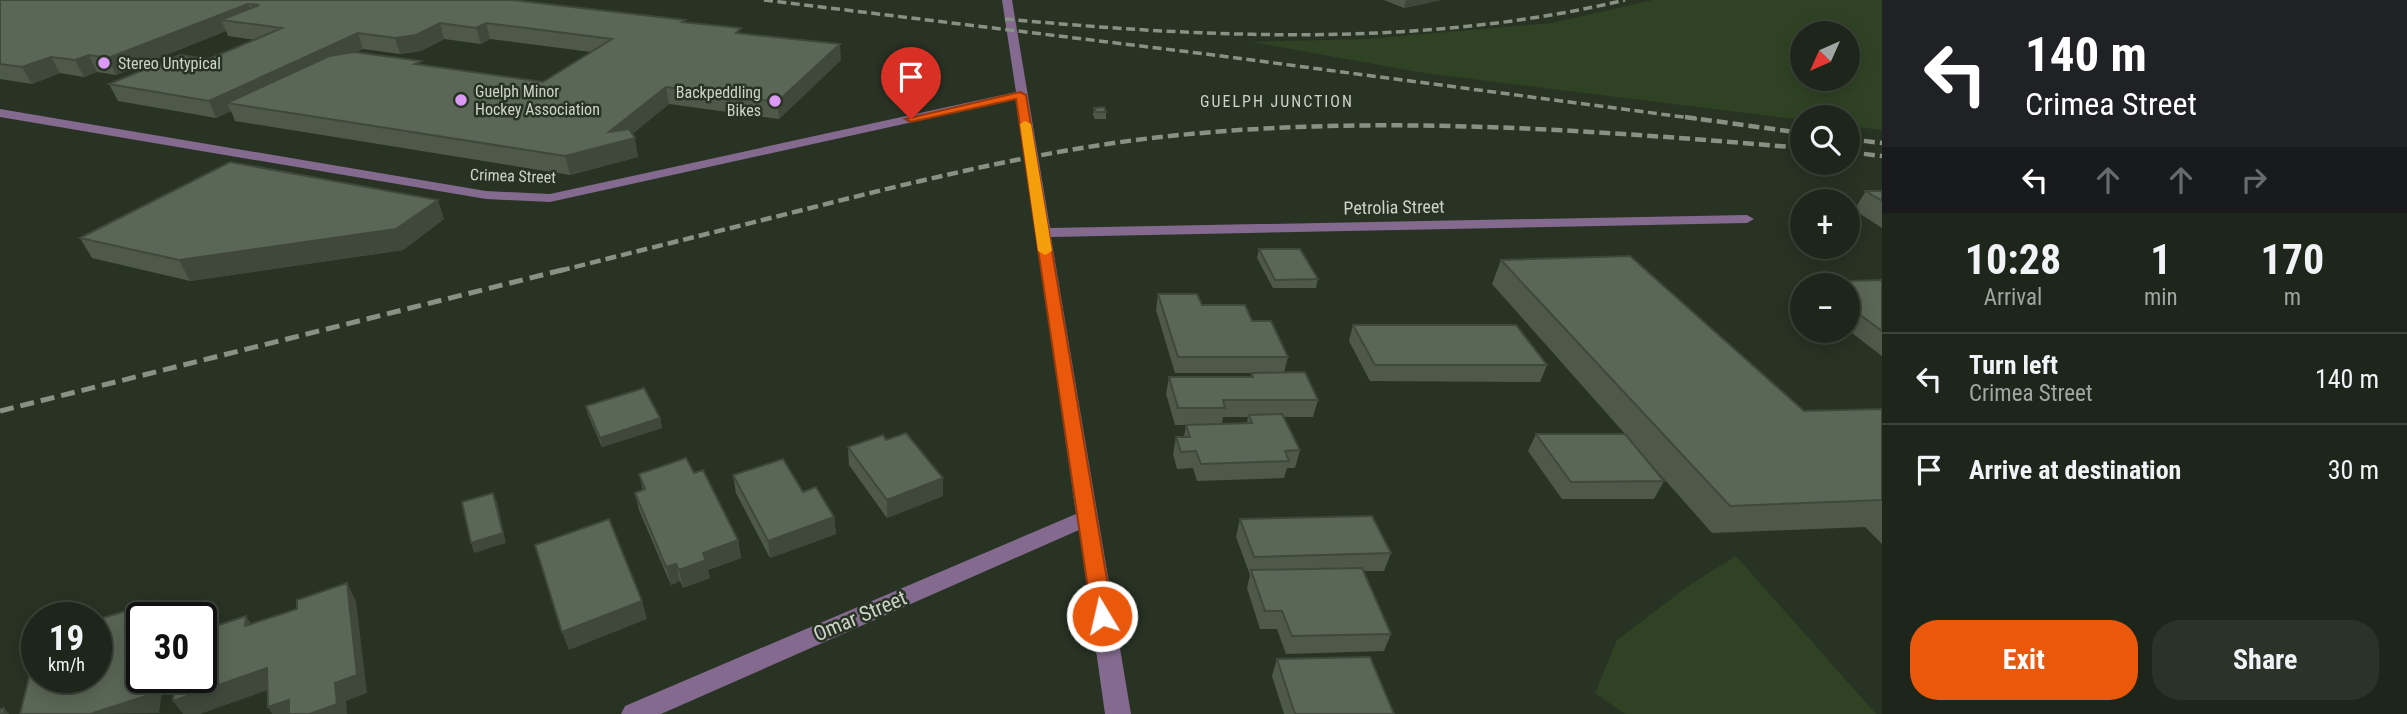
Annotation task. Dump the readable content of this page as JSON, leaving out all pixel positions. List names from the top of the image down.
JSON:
{
  "streets": {
    "street": ["Crimea Street", "Petrolia Street", "Omar Street"]
  },
  "districts": ["GUELPH JUNCTION"],
  "places": ["Stereo Untypical", "Guelph Minor Hockey Association", "Backpeddling Bikes"],
  "north": "bottom left",
  "page": {
    "turn": ["140 m", "Crimea Street"],
    "map_buttons": ["+", "−"],
    "eta": [
      "10:28",
      "Arrival",
      "1",
      "min",
      "170",
      "m"
    ],
    "list": [
      {
        "name": "Turn left",
        "note": "Crimea Street",
        "value": "140 m"
      },
      {
        "name": "Arrive at destination",
        "value": "30 m"
      }
    ],
    "speed": "19 km/h",
    "limit": "30",
    "buttons": ["Exit", "Share"]
  }
}
